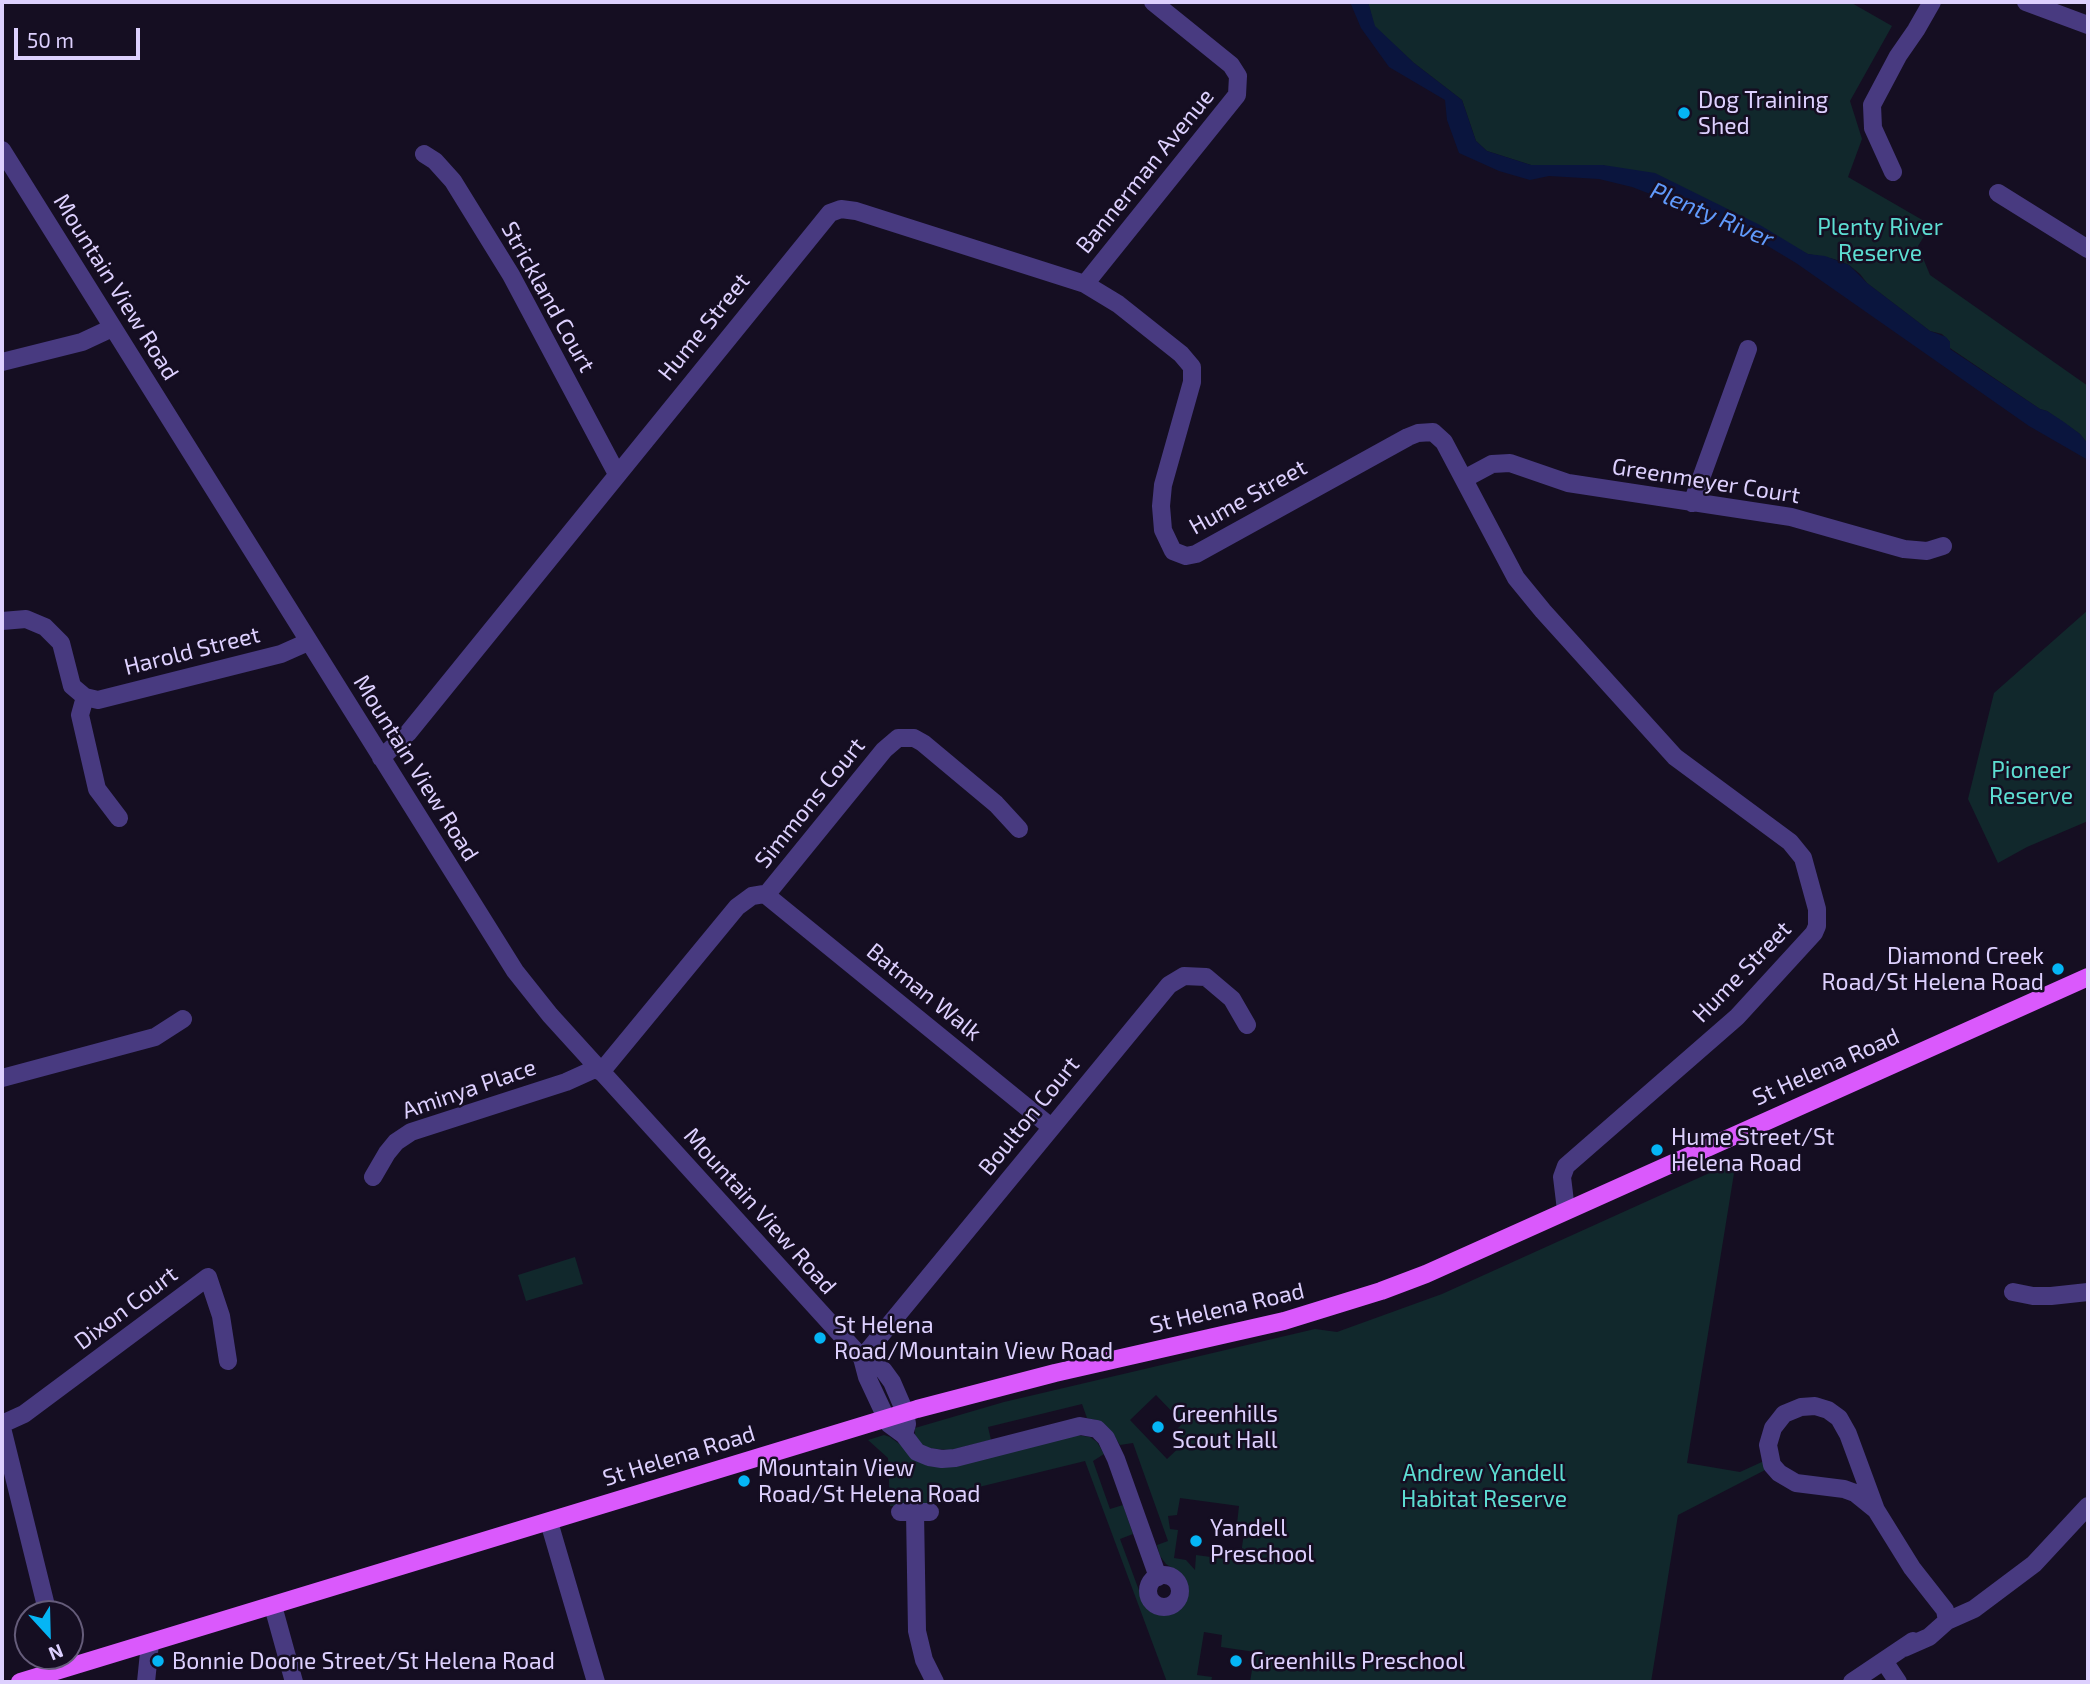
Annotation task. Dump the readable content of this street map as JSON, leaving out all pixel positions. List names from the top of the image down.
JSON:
{
  "streets": {
    "main road": ["St Helena Road"],
    "street": [
      "Bannerman Avenue",
      "Mountain View Road",
      "Strickland Court",
      "Hume Street",
      "Greenmeyer Court",
      "Harold Street",
      "Simmons Court",
      "Batman Walk",
      "Aminya Place",
      "Boulton Court",
      "Dixon Court"
    ]
  },
  "crossings": [
    ["Bannerman Avenue", "Hume Street"],
    ["Mountain View Road", "Hume Street"],
    ["Mountain View Road", "Harold Street"],
    ["Mountain View Road", "Simmons Court"],
    ["Mountain View Road", "St Helena Road"],
    ["Mountain View Road", "Aminya Place"],
    ["Mountain View Road", "Boulton Court"],
    ["Strickland Court", "Hume Street"],
    ["Hume Street", "Greenmeyer Court"],
    ["Hume Street", "St Helena Road"],
    ["Simmons Court", "Batman Walk"],
    ["Simmons Court", "Aminya Place"],
    ["Batman Walk", "Boulton Court"]
  ],
  "water": ["Plenty River"],
  "parks": ["Plenty River Reserve", "Pioneer Reserve", "Andrew Yandell Habitat Reserve"],
  "places": [
    "Dog Training Shed",
    "Diamond Creek Road/St Helena Road",
    "Hume Street/St Helena Road",
    "St Helena Road/Mountain View Road",
    "Greenhills Scout Hall",
    "Mountain View Road/St Helena Road",
    "Yandell Preschool",
    "Bonnie Doone Street/St Helena Road",
    "Greenhills Preschool"
  ],
  "scale_bar": "50 m",
  "north": "bottom"
}
